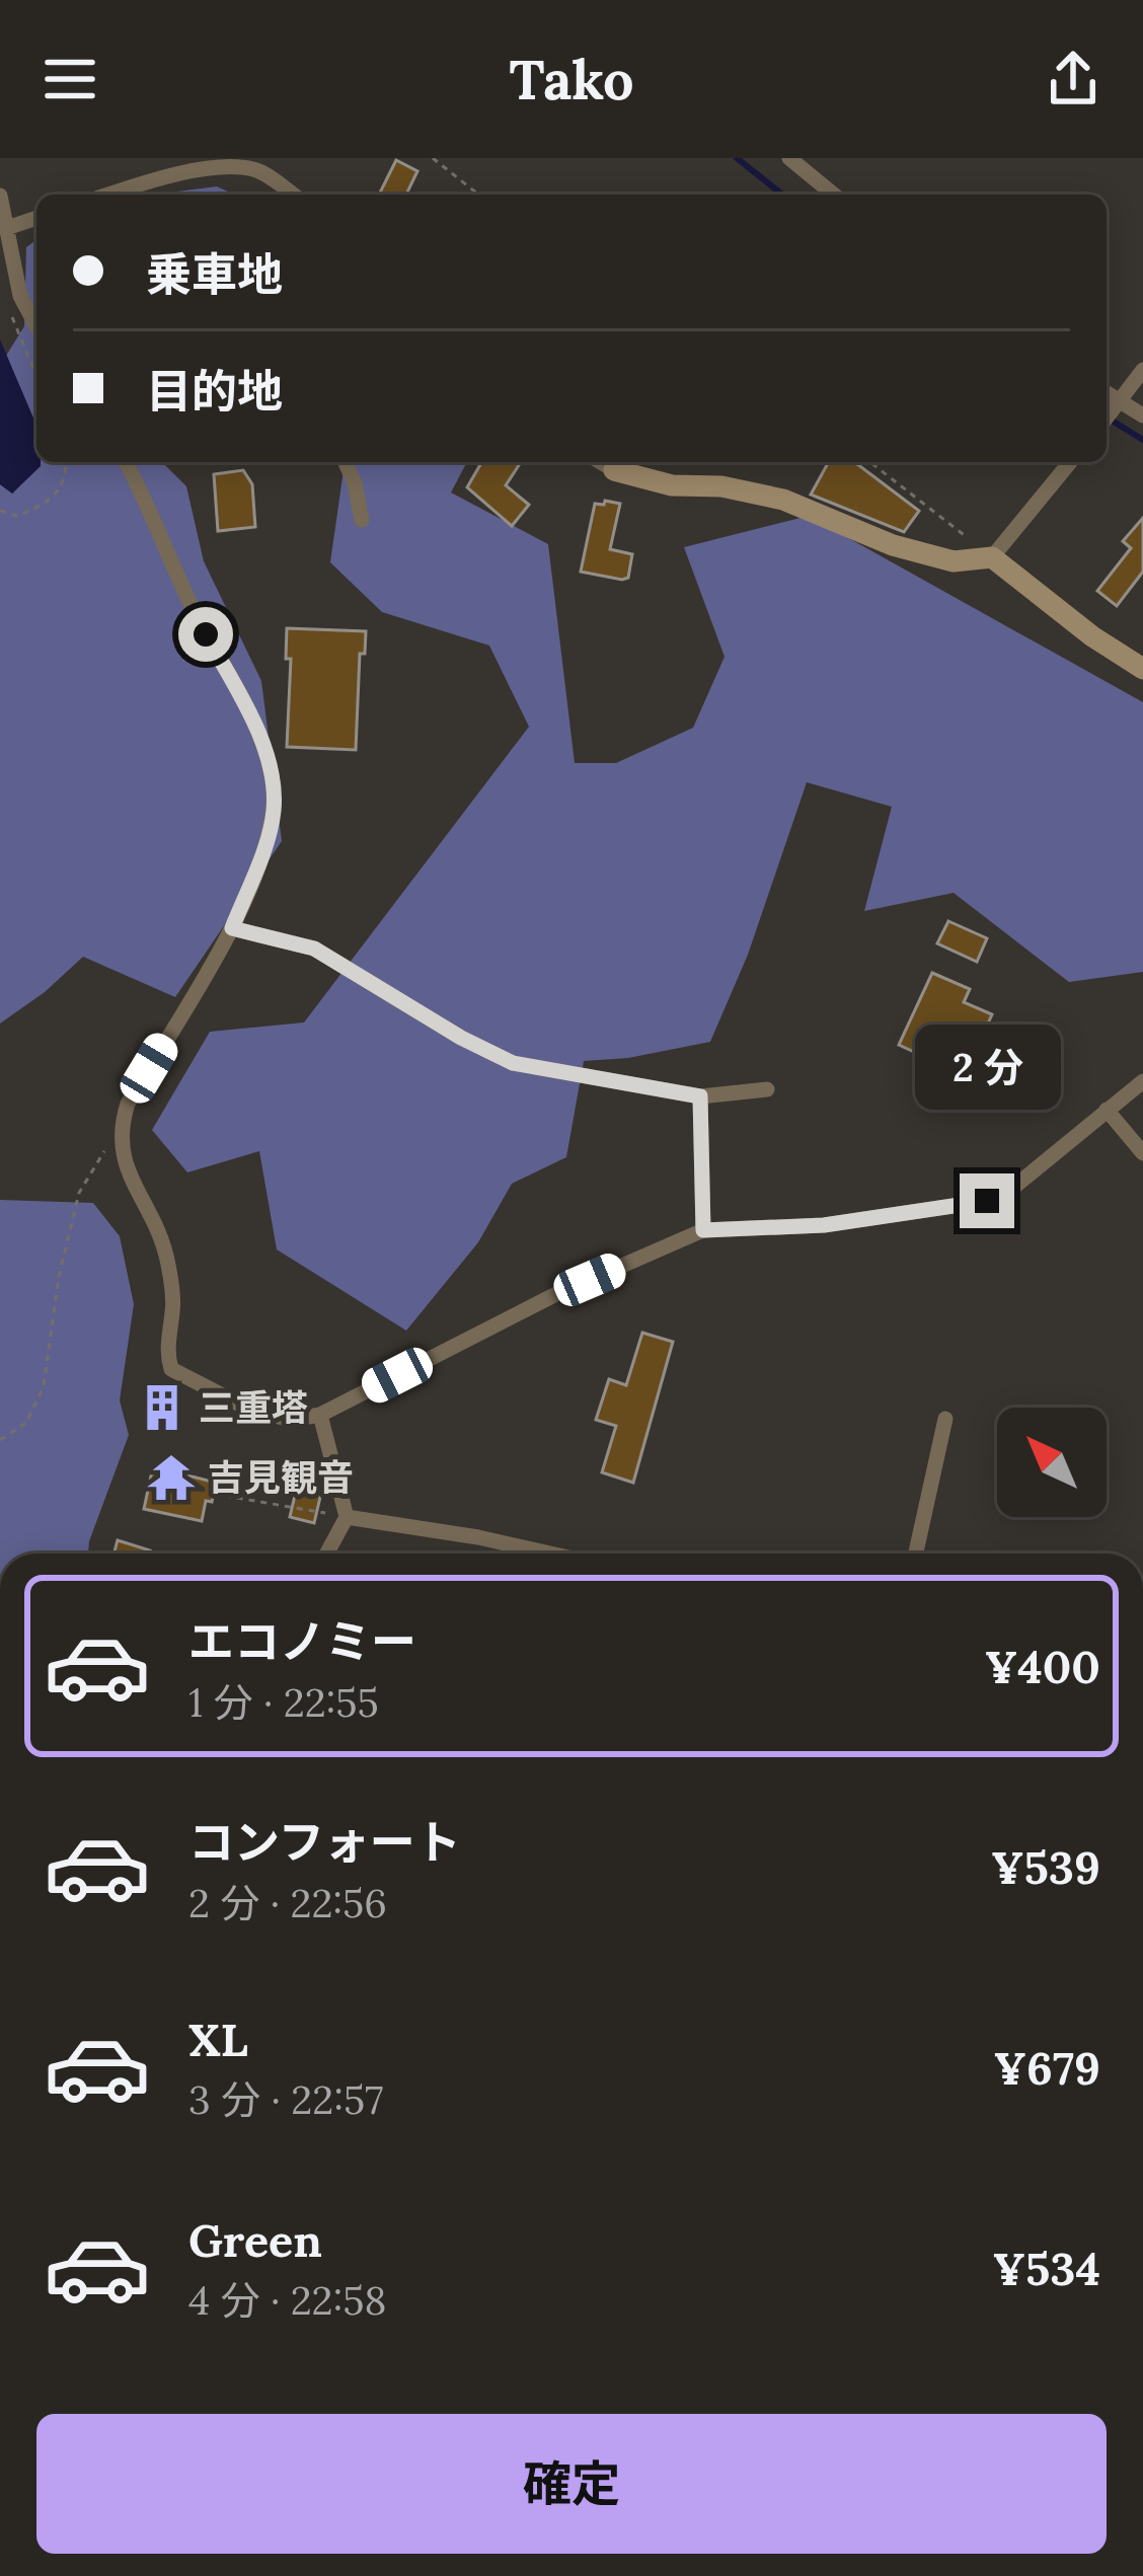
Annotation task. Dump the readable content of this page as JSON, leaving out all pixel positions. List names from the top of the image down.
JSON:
{
  "places": {
    "building": ["三重塔"],
    "temple": ["吉見観音"]
  },
  "north": "top left",
  "page": {
    "header": "Tako",
    "banner": ["乗車地", "目的地"],
    "bubble": "2 分",
    "list": [
      {
        "name": "エコノミー",
        "note": "1 分 · 22:55",
        "value": "¥400"
      },
      {
        "name": "コンフォート",
        "note": "2 分 · 22:56",
        "value": "¥539"
      },
      {
        "name": "XL",
        "note": "3 分 · 22:57",
        "value": "¥679"
      },
      {
        "name": "Green",
        "note": "4 分 · 22:58",
        "value": "¥534"
      }
    ],
    "buttons": "確定"
  }
}
